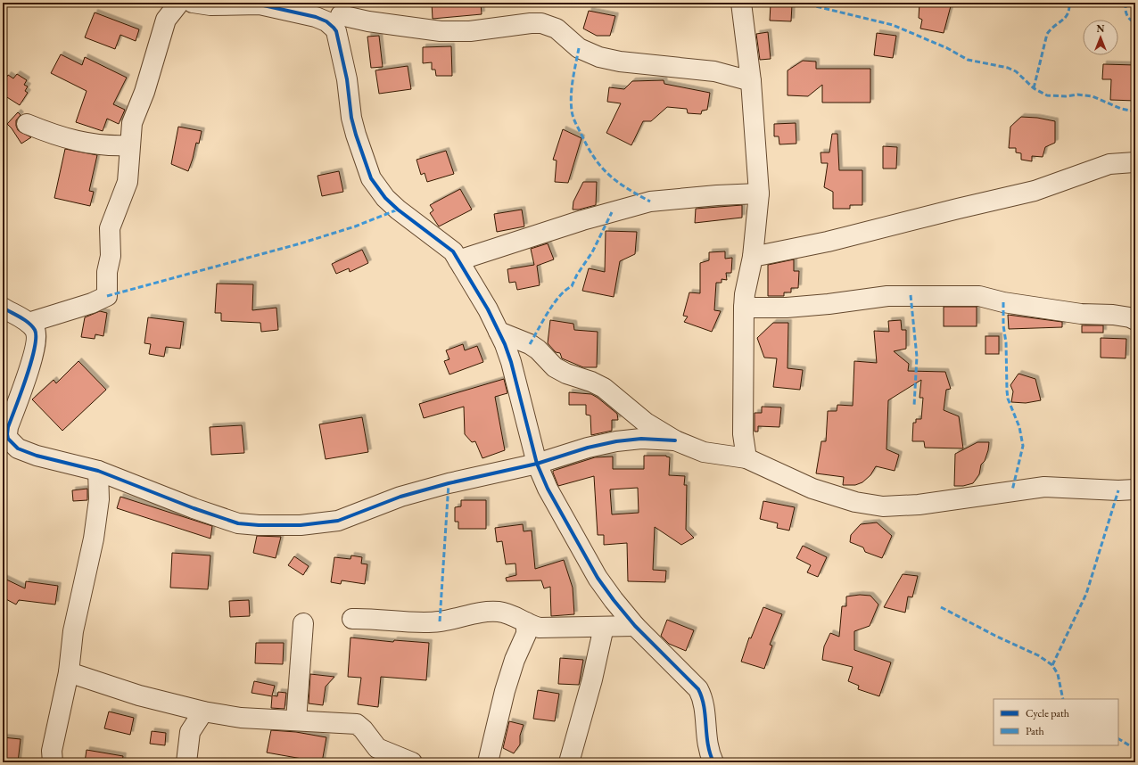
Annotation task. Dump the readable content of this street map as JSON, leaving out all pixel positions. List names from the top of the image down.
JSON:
{
  "legend": ["Cycle path", "Path"],
  "north": "top"
}
